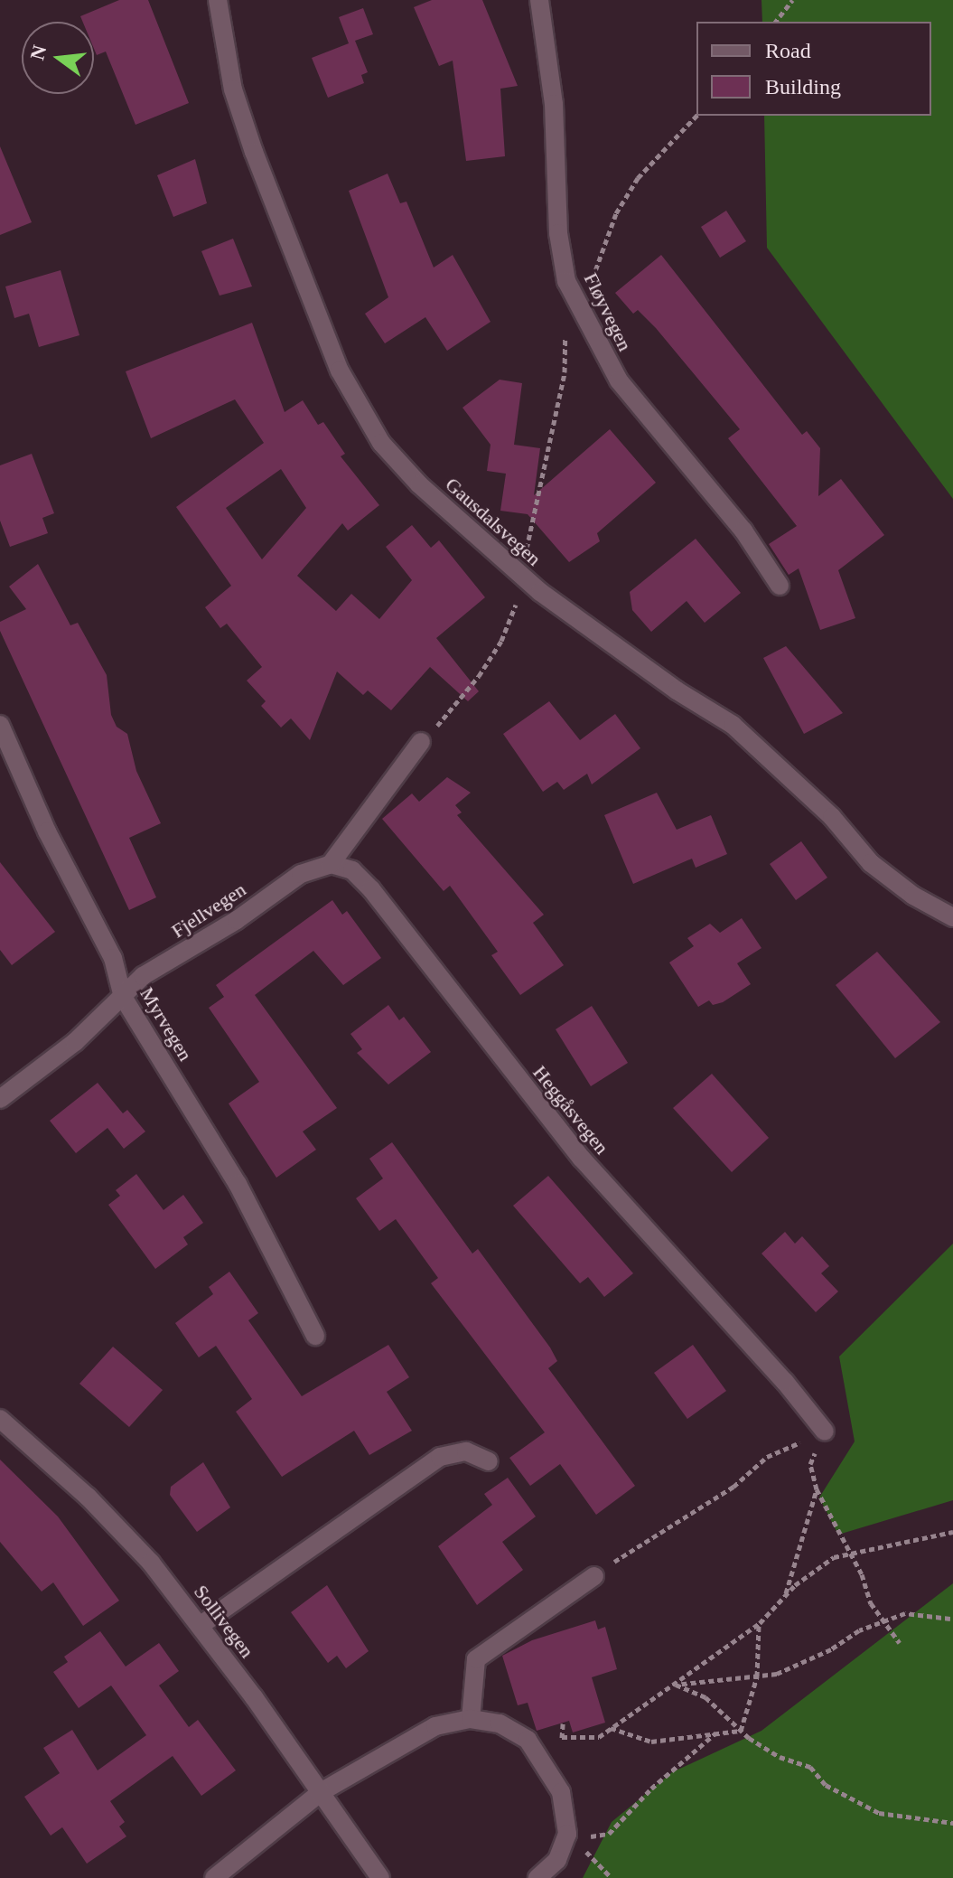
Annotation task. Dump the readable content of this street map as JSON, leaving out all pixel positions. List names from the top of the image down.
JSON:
{
  "streets": {
    "street": [
      "Fløyvegen",
      "Gausdalsvegen",
      "Fjellvegen",
      "Myrvegen",
      "Heggåsvegen",
      "Sollivegen"
    ]
  },
  "crossings": [
    ["Fjellvegen", "Myrvegen"],
    ["Fjellvegen", "Heggåsvegen"]
  ],
  "legend": ["Road", "Building"],
  "north": "left"
}
